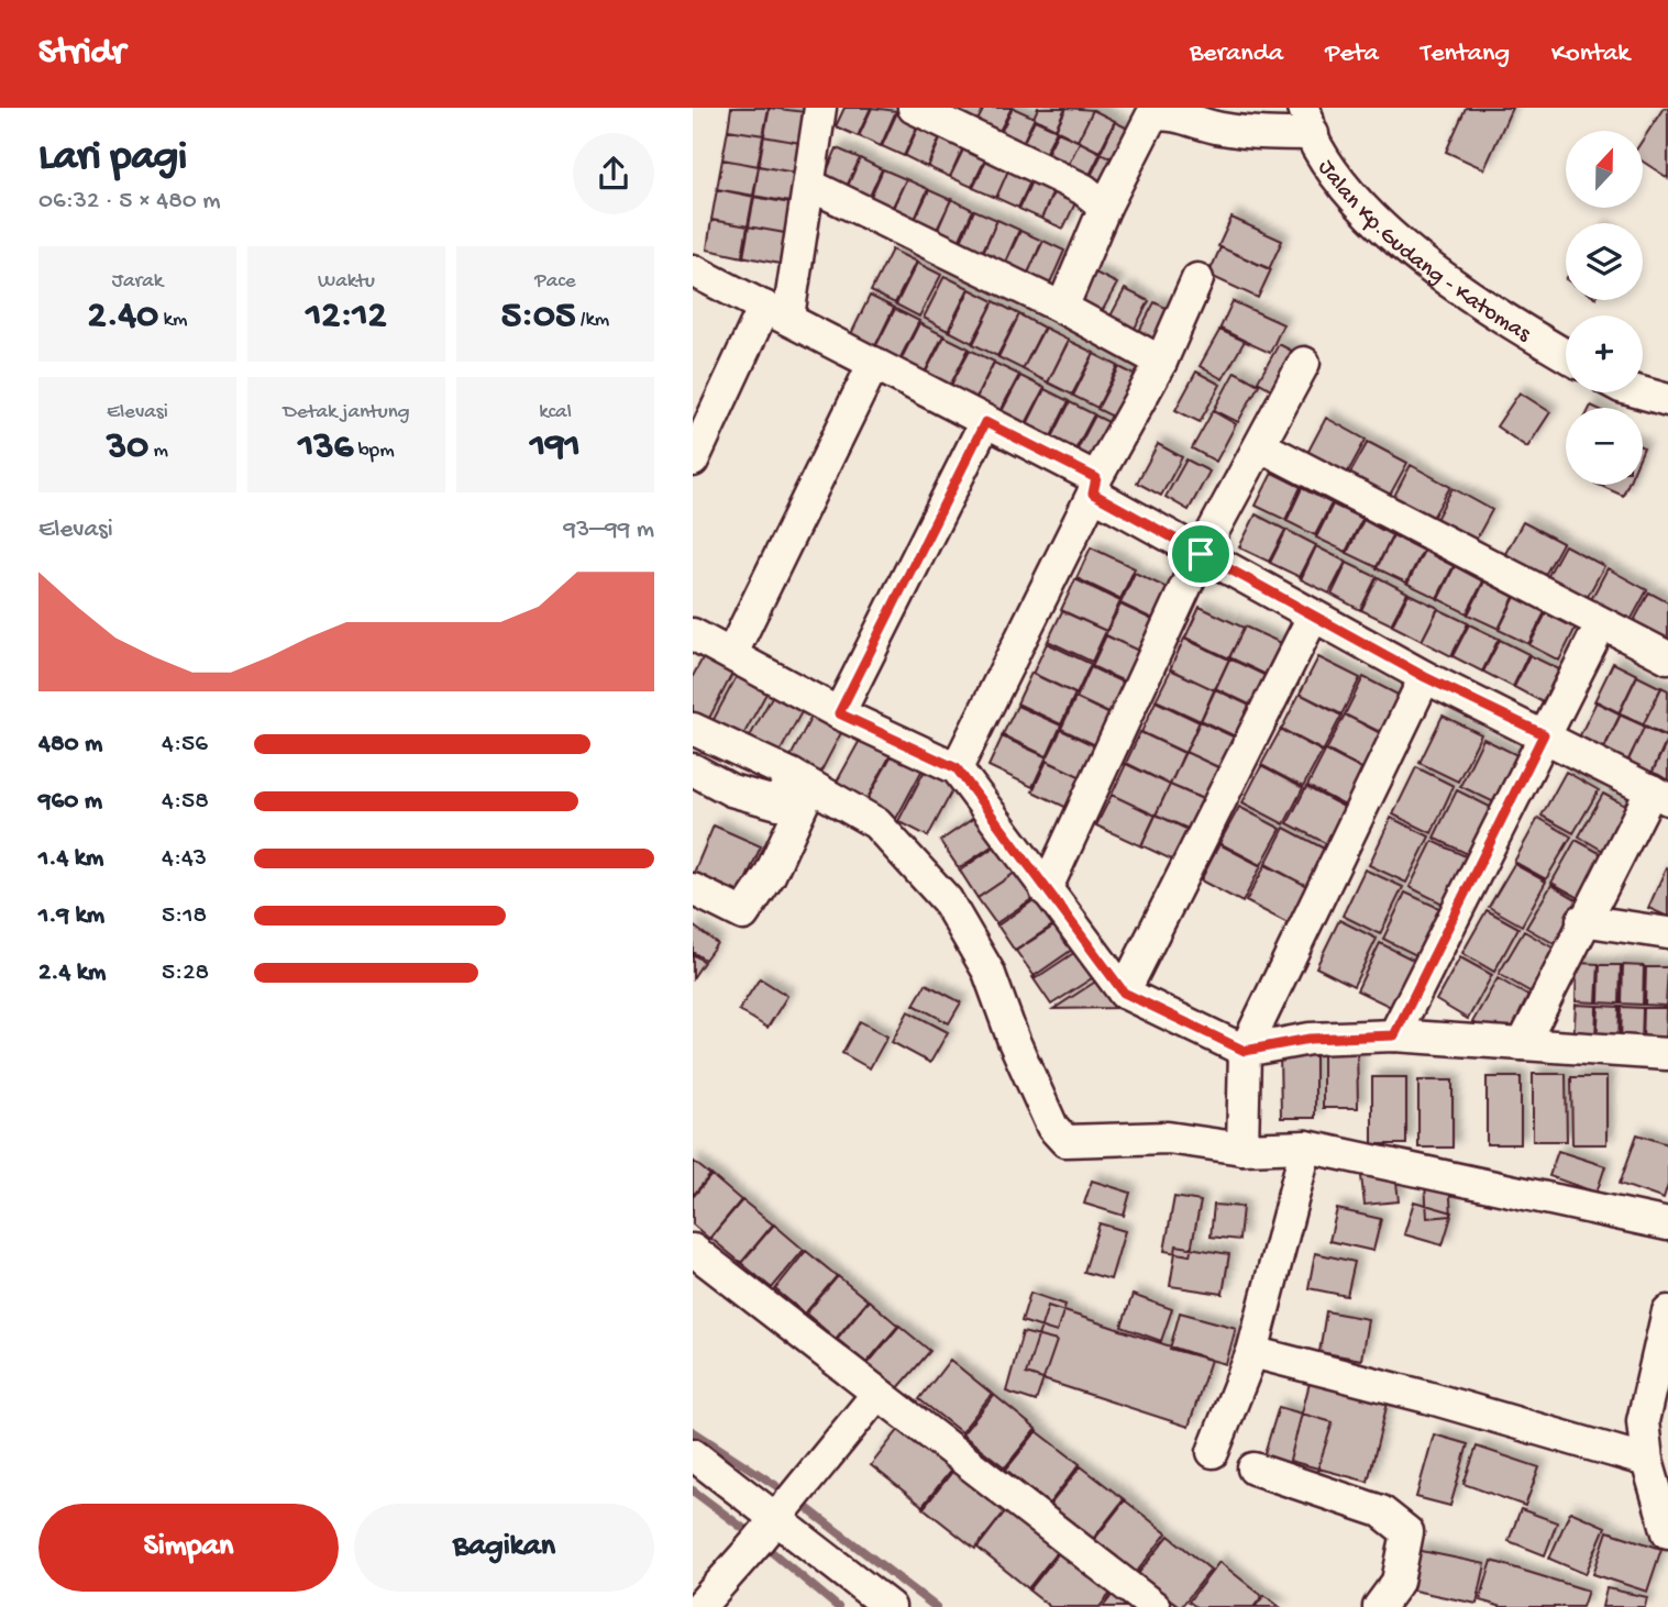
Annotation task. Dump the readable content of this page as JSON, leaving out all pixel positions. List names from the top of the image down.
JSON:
{
  "streets": {
    "street": ["Jalan Kp.Gudang - Katomas"]
  },
  "north": "top",
  "page": {
    "header": "Stridr",
    "nav": [
      "Beranda",
      "Peta",
      "Tentang",
      "Kontak"
    ],
    "heading": ["Lari pagi", "06:32 · 5 × 480 m"],
    "map_buttons": ["+", "−"],
    "stats": [
      ["Jarak", "2.40 km"],
      ["Waktu", "12:12"],
      ["Pace", "5:05 /km"],
      ["Elevasi", "30 m"],
      ["Detak jantung", "136 bpm"],
      ["kcal", "191"]
    ],
    "chart": ["Elevasi", "93–99 m"],
    "list": [
      {
        "name": "480 m",
        "note": "4:56"
      },
      {
        "name": "960 m",
        "note": "4:58"
      },
      {
        "name": "1.4 km",
        "note": "4:43"
      },
      {
        "name": "1.9 km",
        "note": "5:18"
      },
      {
        "name": "2.4 km",
        "note": "5:28"
      }
    ],
    "buttons": ["Simpan", "Bagikan"]
  }
}
